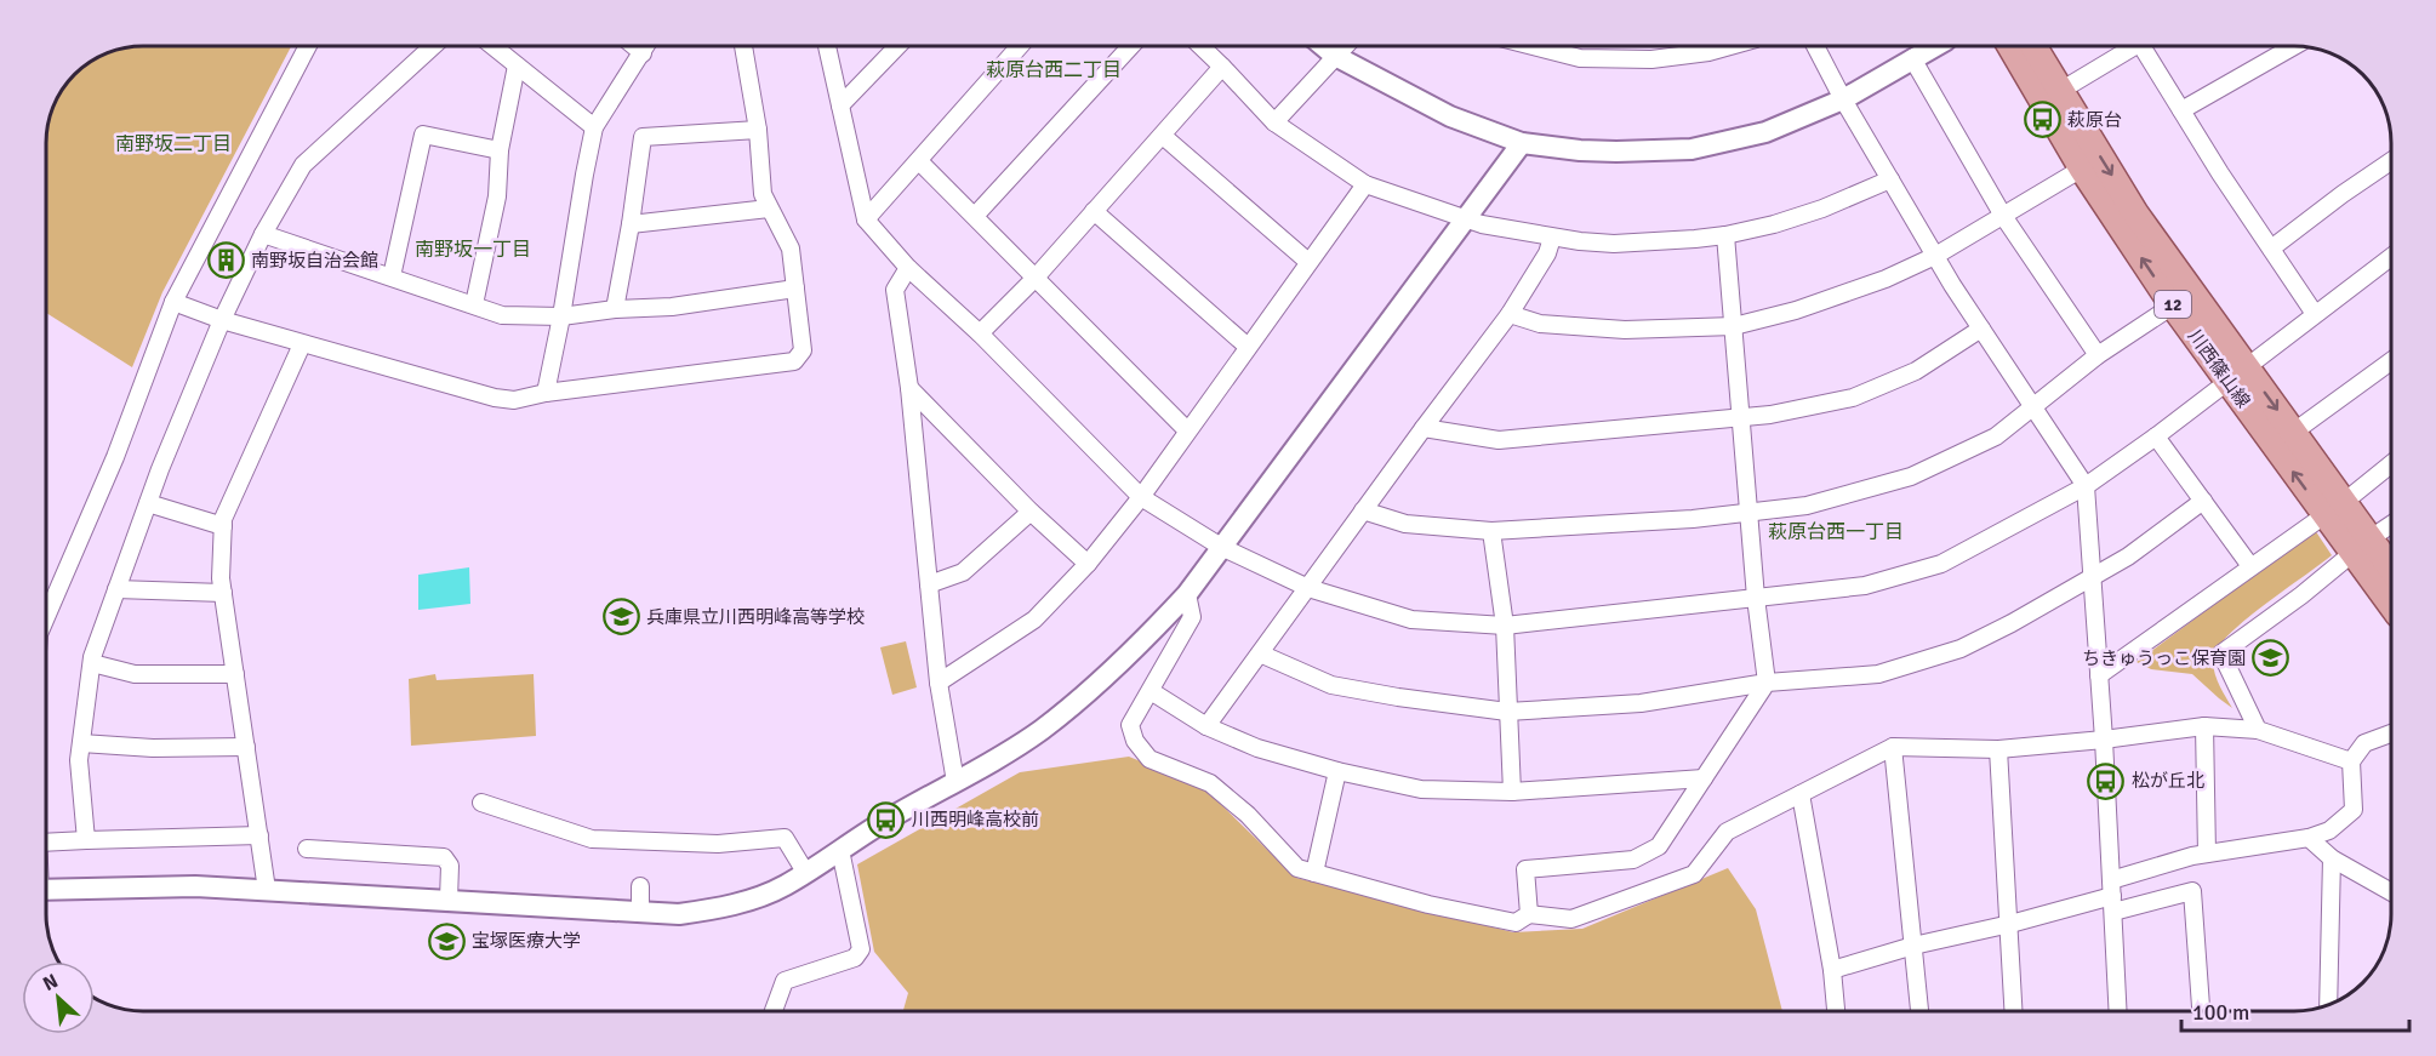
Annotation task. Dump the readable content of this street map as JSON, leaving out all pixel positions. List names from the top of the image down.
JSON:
{
  "streets": {
    "main road": ["12", "川西篠山線"]
  },
  "districts": [
    "萩原台西二丁目",
    "南野坂二丁目",
    "南野坂一丁目",
    "萩原台西一丁目"
  ],
  "places": {
    "bus stop": ["萩原台", "松が丘北", "川西明峰高校前"],
    "building": ["南野坂自治会館"],
    "school or university": ["兵庫県立川西明峰高等学校", "ちきゅうっこ保育園", "宝塚医療大学"]
  },
  "scale_bar": "100 m",
  "north": "top left"
}
